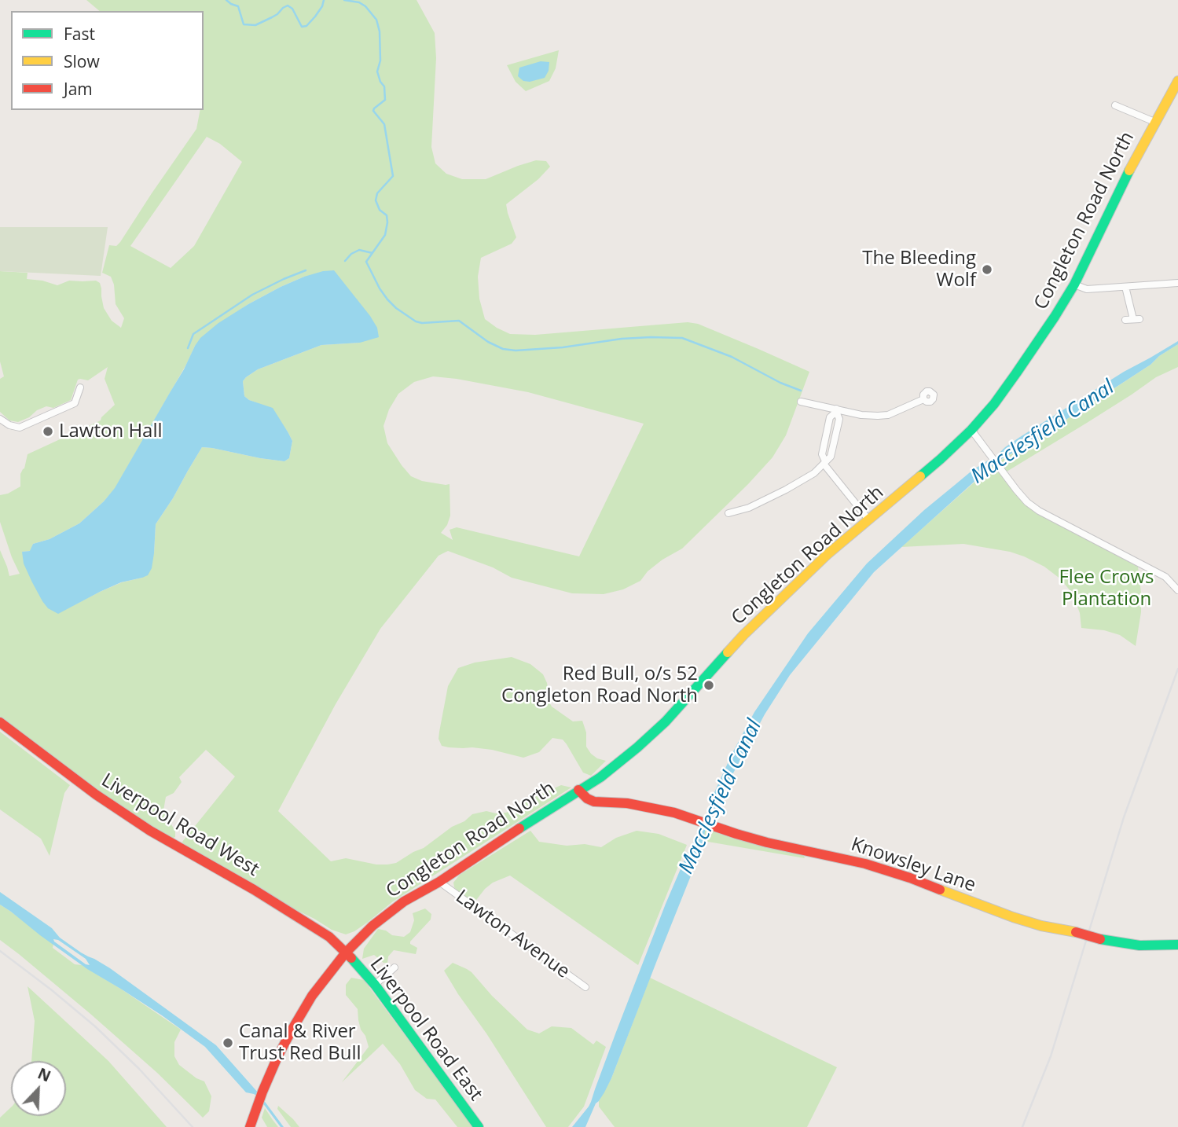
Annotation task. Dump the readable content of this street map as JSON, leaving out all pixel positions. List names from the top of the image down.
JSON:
{
  "streets": {
    "main road": [
      "Congleton Road North",
      "Liverpool Road West",
      "Knowsley Lane",
      "Liverpool Road East"
    ],
    "street": ["Lawton Avenue"]
  },
  "crossings": [
    ["Congleton Road North", "Liverpool Road West"],
    ["Congleton Road North", "Knowsley Lane"],
    ["Congleton Road North", "Lawton Avenue"],
    ["Congleton Road North", "Liverpool Road East"],
    ["Liverpool Road West", "Liverpool Road East"]
  ],
  "water": ["Macclesfield Canal"],
  "parks": ["Flee Crows Plantation"],
  "places": [
    "The Bleeding Wolf",
    "Lawton Hall",
    "Red Bull, o/s 52 Congleton Road North",
    "Canal & River Trust Red Bull"
  ],
  "legend": ["Fast", "Slow", "Jam"],
  "north": "top right"
}
